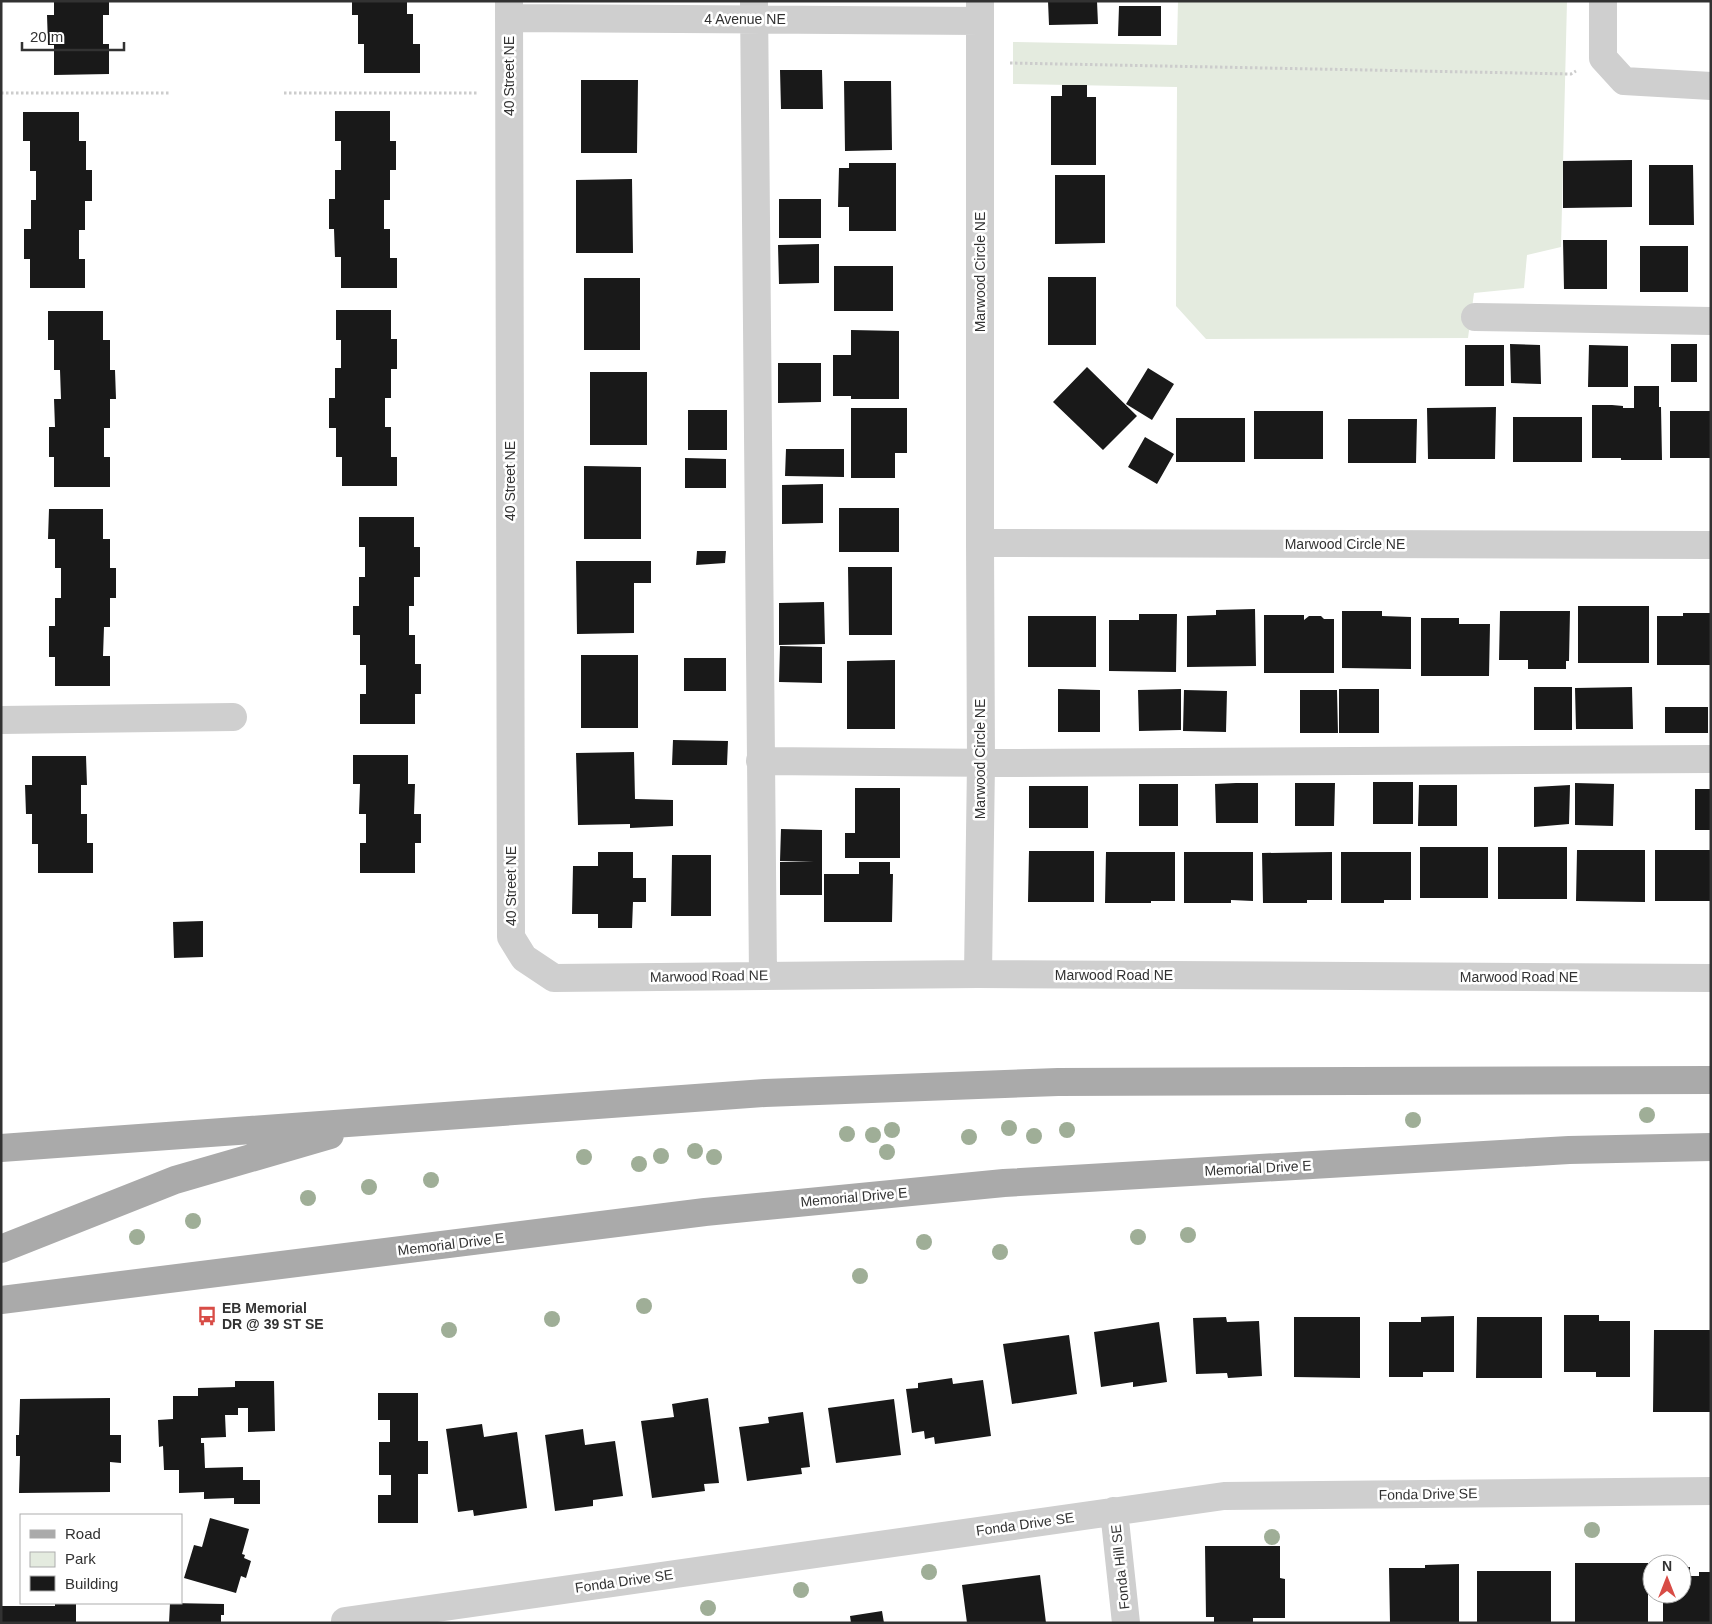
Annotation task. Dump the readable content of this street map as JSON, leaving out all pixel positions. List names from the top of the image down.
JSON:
{
  "streets": {
    "main road": ["Memorial Drive E"],
    "street": [
      "4 Avenue NE",
      "40 Street NE",
      "Marwood Circle NE",
      "Marwood Road NE",
      "Fonda Drive SE",
      "Fonda Hill SE"
    ]
  },
  "crossings": [
    ["4 Avenue NE", "40 Street NE"],
    ["4 Avenue NE", "Marwood Circle NE"],
    ["40 Street NE", "Marwood Road NE"],
    ["Marwood Circle NE", "Marwood Road NE"],
    ["Fonda Drive SE", "Fonda Hill SE"]
  ],
  "places": {
    "bus stop": ["EB Memorial DR @ 39 ST SE"]
  },
  "legend": ["Road", "Park", "Building"],
  "scale_bar": "20 m",
  "north": "top"
}
